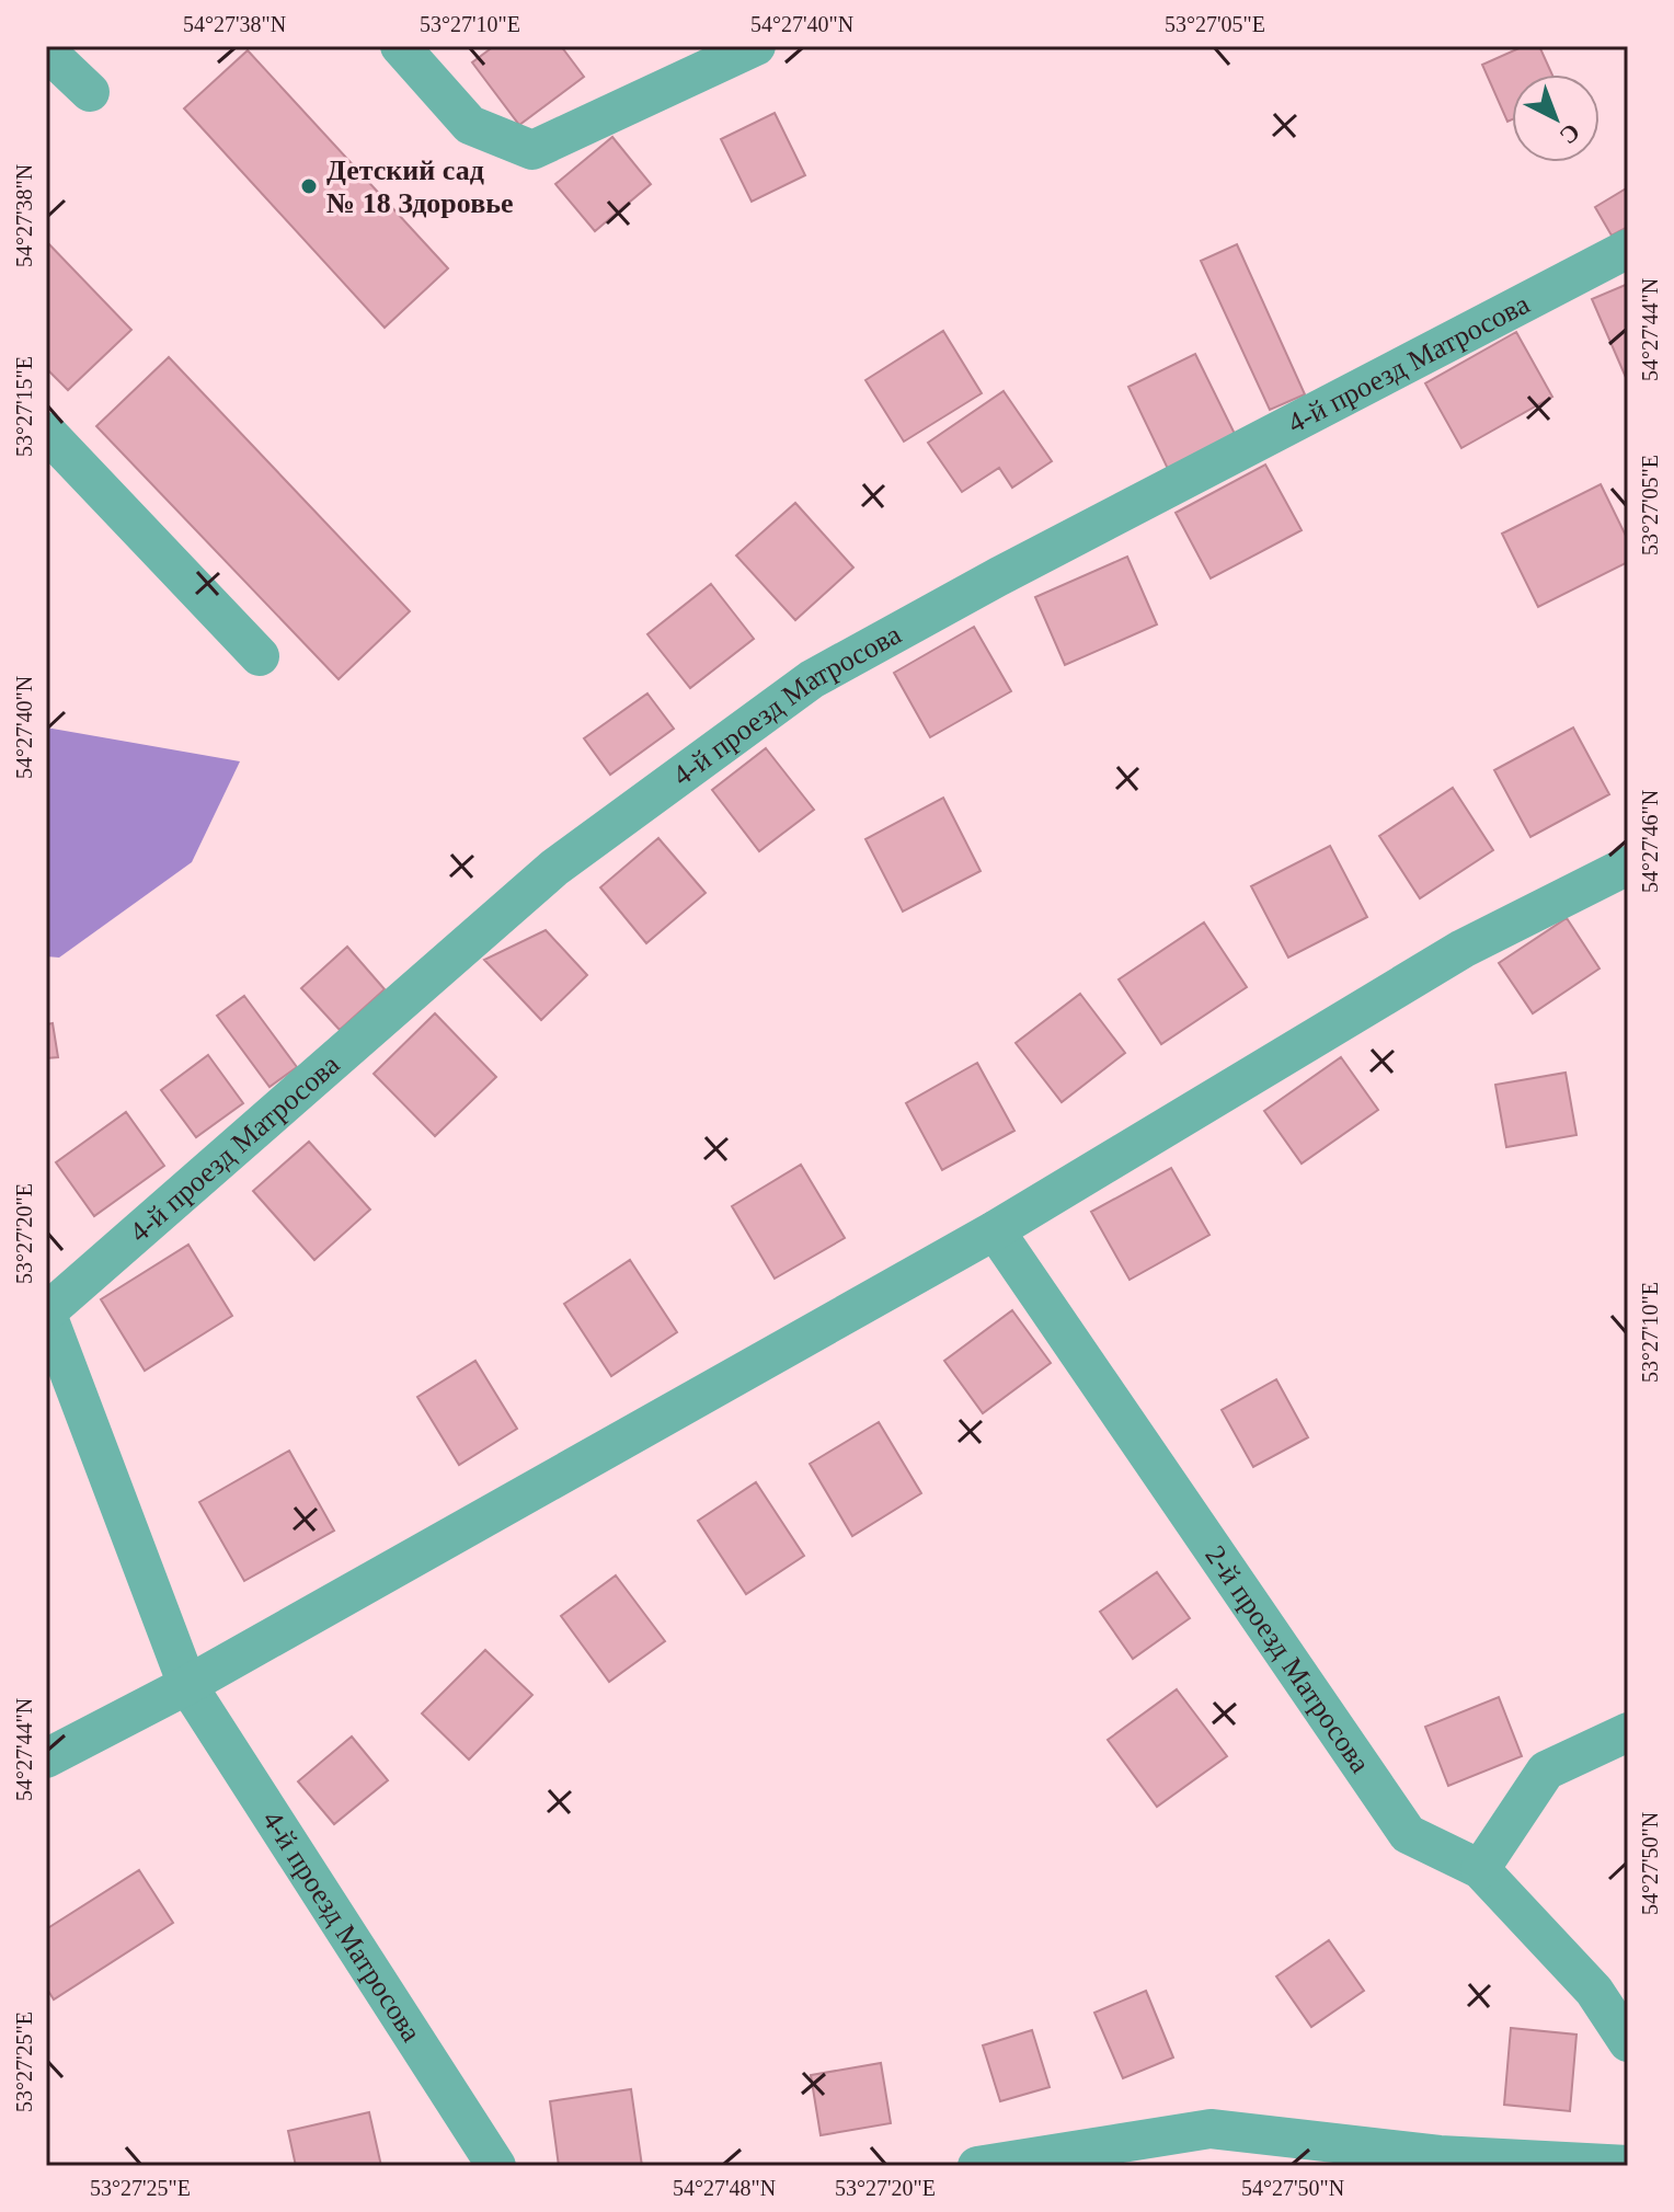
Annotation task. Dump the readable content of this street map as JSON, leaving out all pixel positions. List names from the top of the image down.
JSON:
{
  "streets": {
    "street": ["4-й проезд Матросова", "2-й проезд Матросова"]
  },
  "places": ["Детский сад № 18 Здоровье"],
  "north": "bottom right",
  "coordinates": [
    "54°27'38\"N",
    "53°27'10\"E",
    "54°27'40\"N",
    "53°27'05\"E",
    "54°27'44\"N",
    "53°27'15\"E",
    "54°27'46\"N",
    "53°27'20\"E",
    "54°27'50\"N",
    "53°27'25\"E",
    "54°27'48\"N"
  ]
}
